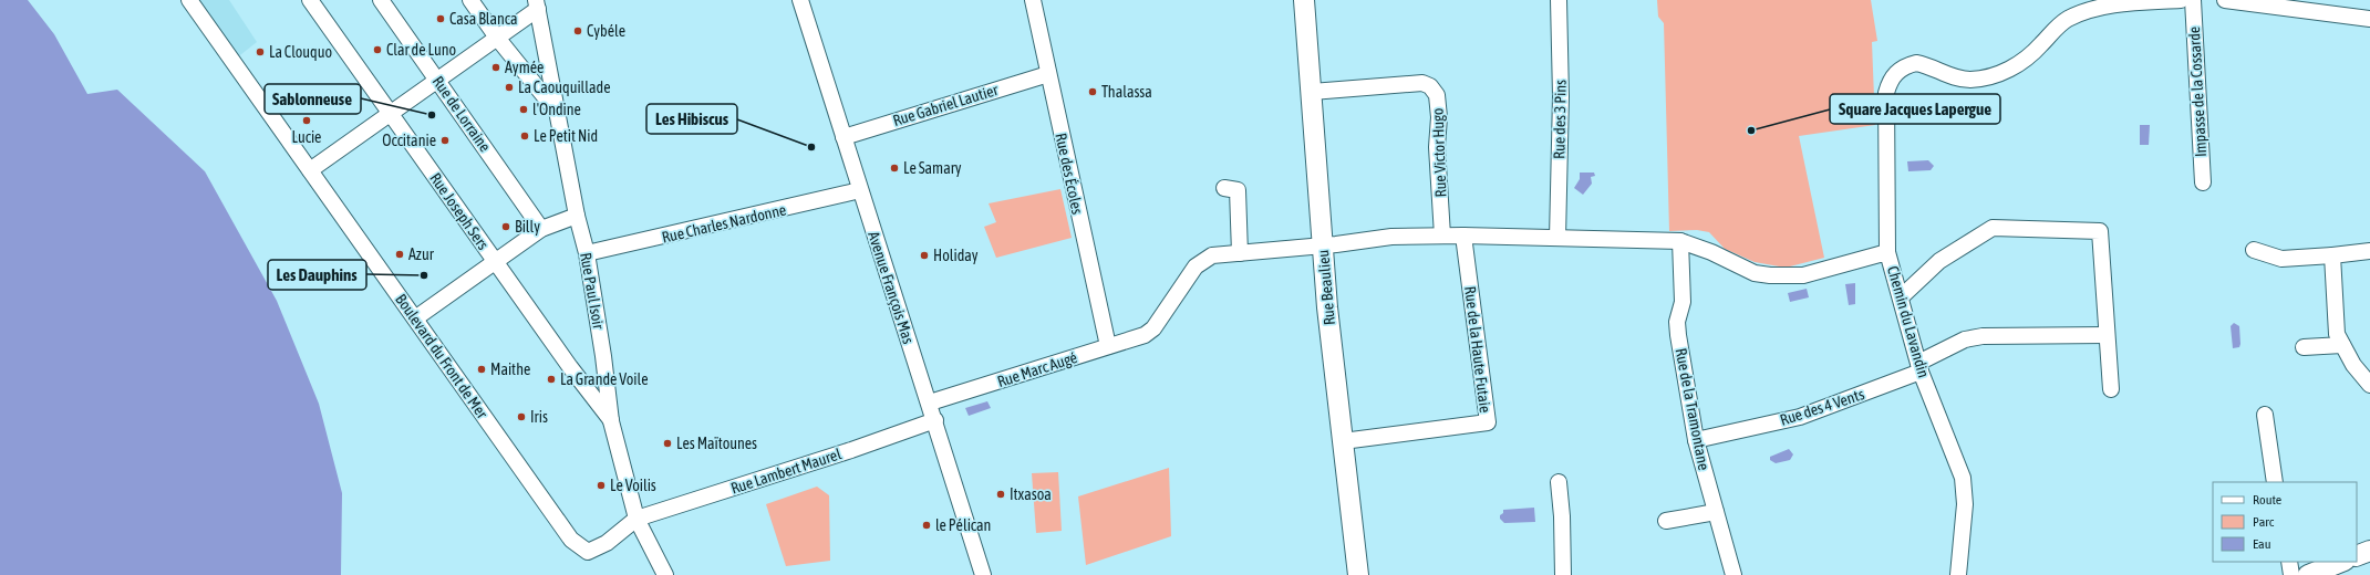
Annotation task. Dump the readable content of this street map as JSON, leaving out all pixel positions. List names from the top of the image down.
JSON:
{
  "streets": {
    "street": [
      "Impasse de la Cossarde",
      "Rue Gabriel Lautier",
      "Rue de Lorraine",
      "Rue des 3 Pins",
      "Rue Victor Hugo",
      "Rue des Écoles",
      "Rue Joseph Sers",
      "Rue Charles Nardonne",
      "Avenue François Mas",
      "Rue Beaulieu",
      "Rue Paul Isoir",
      "Chemin du Lavandin",
      "Rue de la Haute Futaie",
      "Boulevard du Front de Mer",
      "Rue Marc Augé",
      "Rue des 4 Vents",
      "Rue de la Tramontane",
      "Rue Lambert Maurel"
    ]
  },
  "crossings": [
    ["Rue Gabriel Lautier", "Rue des Écoles"],
    ["Rue Gabriel Lautier", "Avenue François Mas"],
    ["Rue Victor Hugo", "Rue Beaulieu"],
    ["Rue des Écoles", "Rue Marc Augé"],
    ["Rue Joseph Sers", "Rue Paul Isoir"],
    ["Rue Charles Nardonne", "Avenue François Mas"],
    ["Rue Charles Nardonne", "Rue Paul Isoir"],
    ["Avenue François Mas", "Rue Marc Augé"],
    ["Avenue François Mas", "Rue Lambert Maurel"],
    ["Rue Beaulieu", "Rue de la Haute Futaie"],
    ["Rue Paul Isoir", "Boulevard du Front de Mer"],
    ["Rue Paul Isoir", "Rue Lambert Maurel"],
    ["Chemin du Lavandin", "Rue des 4 Vents"],
    ["Chemin du Lavandin", "Rue de la Tramontane"],
    ["Boulevard du Front de Mer", "Rue Lambert Maurel"],
    ["Rue des 4 Vents", "Rue de la Tramontane"]
  ],
  "places": [
    "Casa Blanca",
    "Cybéle",
    "Clar de Luno",
    "La Clouquo",
    "Aymée",
    "La Caouquillade",
    "Thalassa",
    "l'Ondine",
    "Sablonneuse",
    "Lucie",
    "Square Jacques Lapergue",
    "Le Petit Nid",
    "Occitanie",
    "Les Hibiscus",
    "Le Samary",
    "Billy",
    "Azur",
    "Holiday",
    "Les Dauphins",
    "Maithe",
    "La Grande Voile",
    "Iris",
    "Les Maïtounes",
    "Le Voilis",
    "Itxasoa",
    "le Pélican"
  ],
  "legend": ["Route", "Parc", "Eau"]
}
